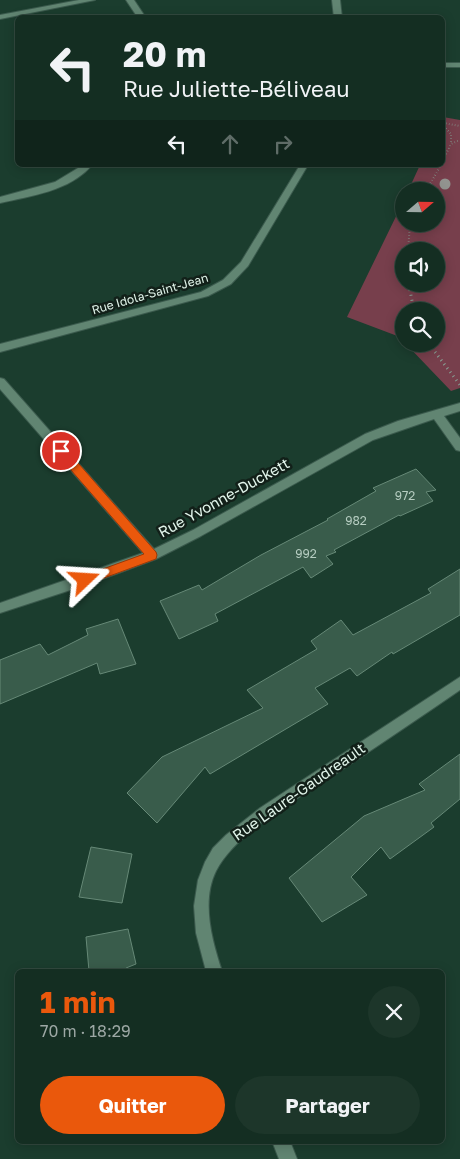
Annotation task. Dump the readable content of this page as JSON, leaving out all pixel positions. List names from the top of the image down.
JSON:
{
  "streets": {
    "street": ["Rue Idola-Saint-Jean", "Rue Yvonne-Duckett", "Rue Laure-Gaudreault"]
  },
  "house_numbers": ["972", "982", "992"],
  "north": "right",
  "page": {
    "turn": ["20 m", "Rue Juliette-Béliveau"],
    "heading": ["1 min", "70 m · 18:29"],
    "buttons": ["Quitter", "Partager"]
  }
}
